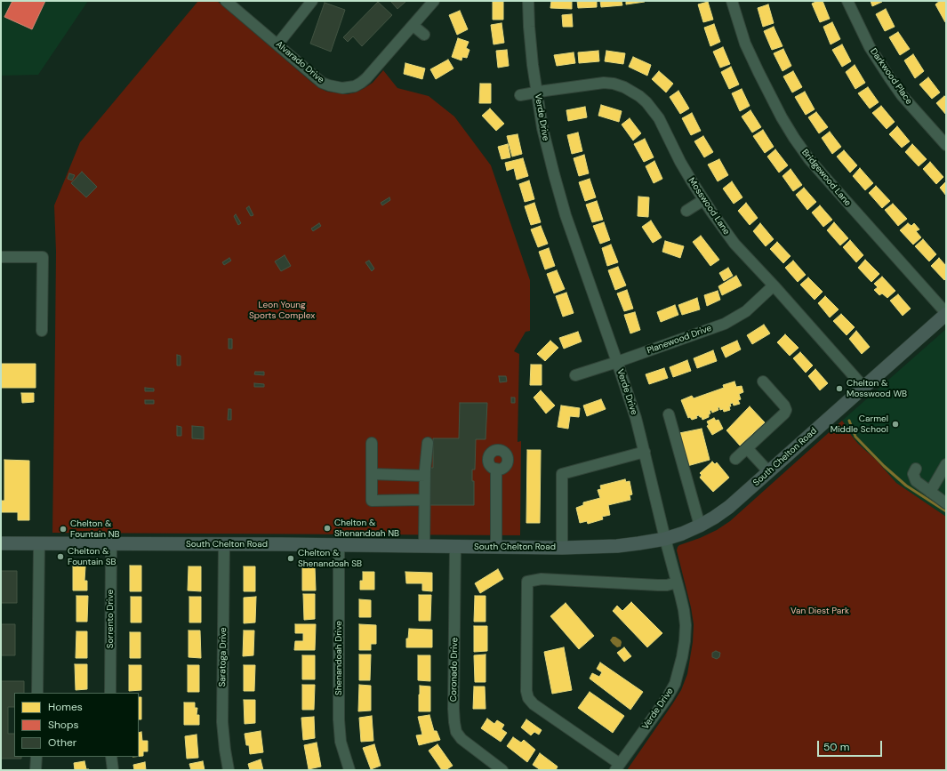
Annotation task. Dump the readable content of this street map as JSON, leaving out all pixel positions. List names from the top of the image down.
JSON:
{
  "streets": {
    "main road": ["South Chelton Road"],
    "street": [
      "Alvarado Drive",
      "Darkwood Place",
      "Verde Drive",
      "Bridgewood Lane",
      "Mosswood Lane",
      "Planewood Drive",
      "Sorrento Drive",
      "Saratoga Drive",
      "Shenandoah Drive",
      "Coronado Drive"
    ]
  },
  "crossings": [
    ["Verde Drive", "Mosswood Lane"],
    ["Verde Drive", "Planewood Drive"],
    ["Verde Drive", "South Chelton Road"],
    ["Bridgewood Lane", "South Chelton Road"],
    ["Mosswood Lane", "Planewood Drive"],
    ["Mosswood Lane", "South Chelton Road"],
    ["South Chelton Road", "Sorrento Drive"],
    ["South Chelton Road", "Saratoga Drive"],
    ["South Chelton Road", "Shenandoah Drive"],
    ["South Chelton Road", "Coronado Drive"]
  ],
  "parks": ["Leon Young Sports Complex", "Van Diest Park"],
  "places": [
    "Chelton & Mosswood WB",
    "Carmel Middle School",
    "Chelton & Shenandoah NB",
    "Chelton & Fountain NB",
    "Chelton & Fountain SB",
    "Chelton & Shenandoah SB"
  ],
  "legend": ["Homes", "Shops", "Other"],
  "scale_bar": "50 m"
}
